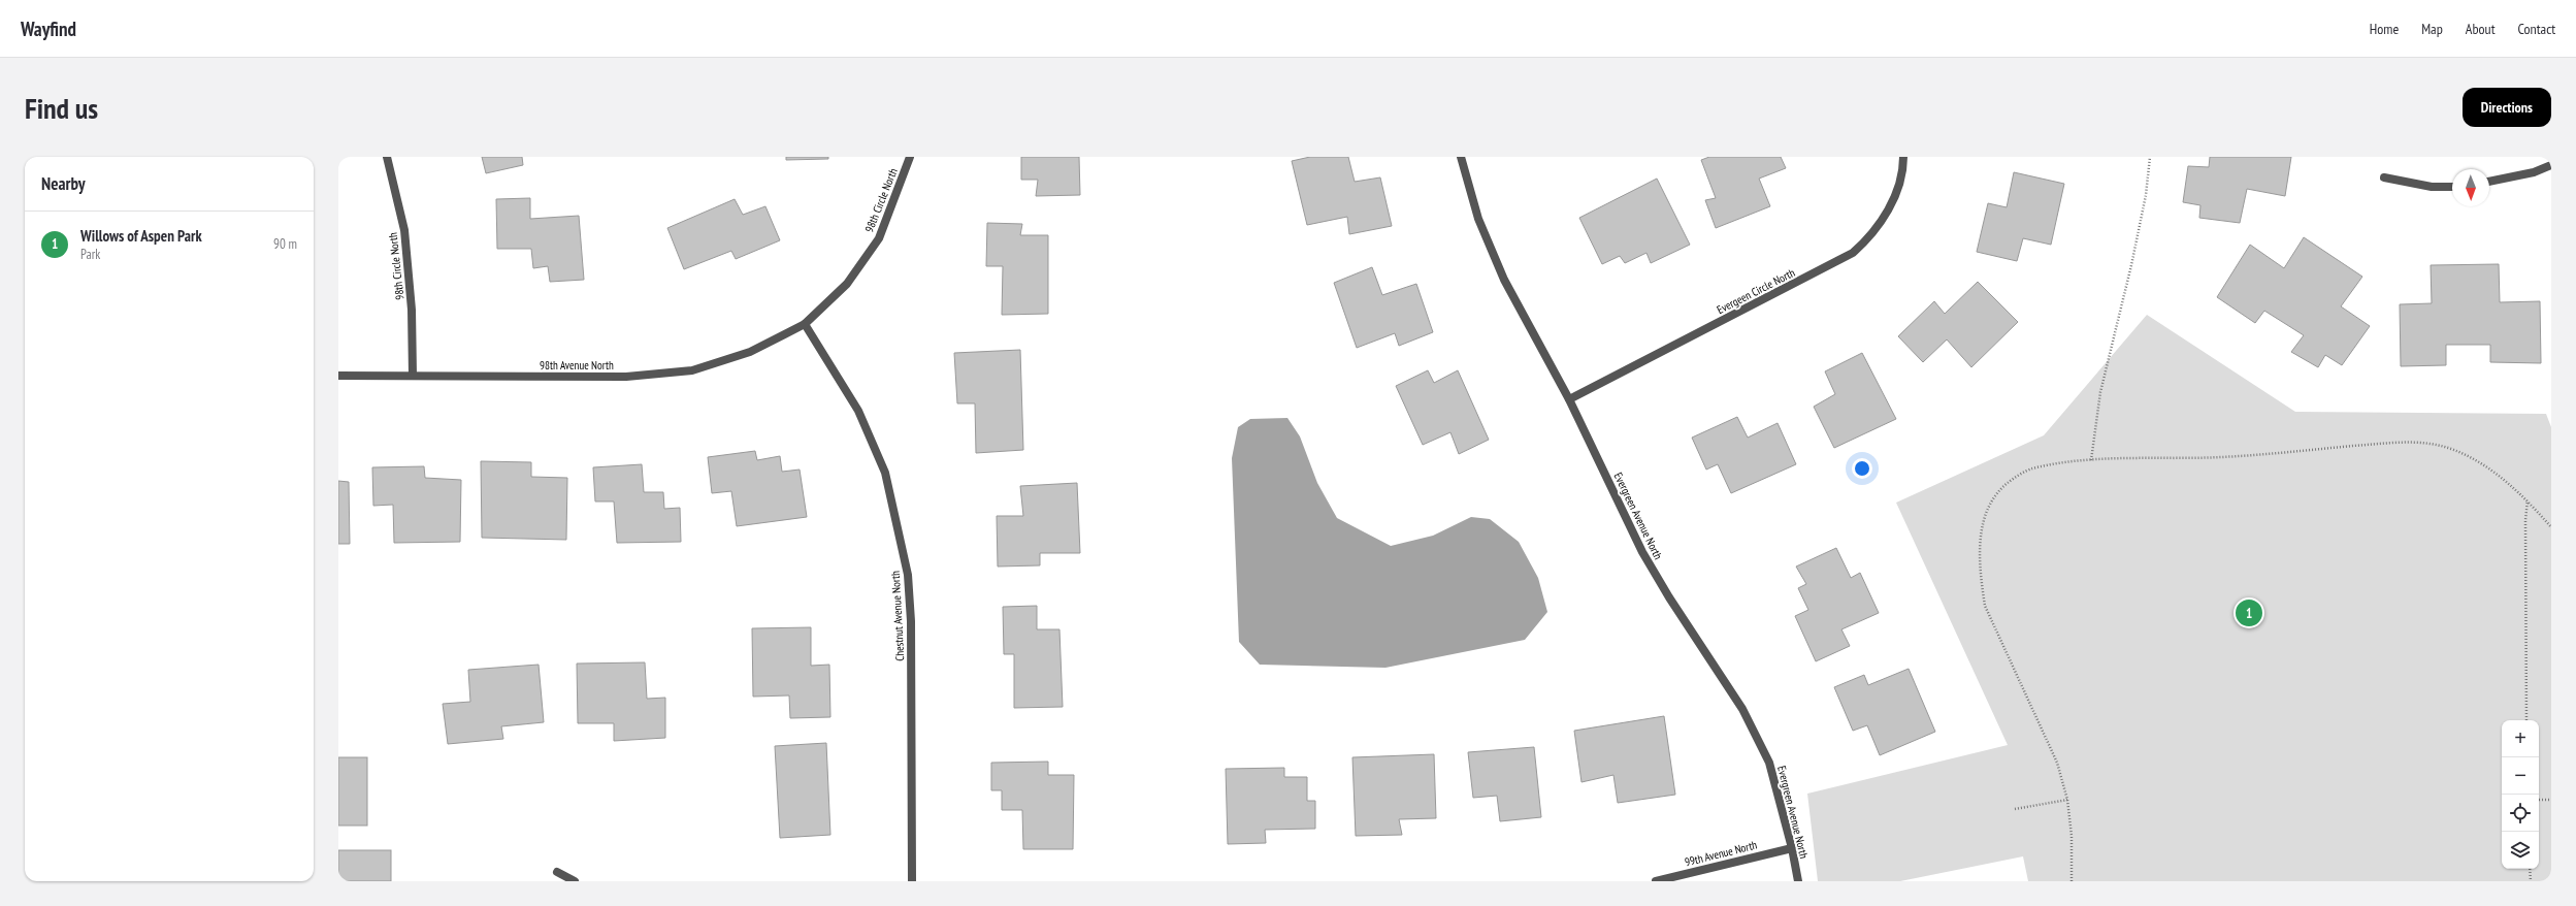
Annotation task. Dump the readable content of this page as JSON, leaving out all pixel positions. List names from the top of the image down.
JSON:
{
  "streets": {
    "street": [
      "98th Circle North",
      "Evergeen Circle North",
      "98th Avenue North",
      "Evergreen Avenue North",
      "Chestnut Avenue North",
      "99th Avenue North"
    ]
  },
  "crossings": [
    ["98th Circle North", "98th Avenue North"],
    ["98th Circle North", "Chestnut Avenue North"],
    ["Evergeen Circle North", "Evergreen Avenue North"],
    ["98th Avenue North", "Chestnut Avenue North"],
    ["Evergreen Avenue North", "99th Avenue North"]
  ],
  "north": "bottom",
  "page": {
    "header": "Wayfind",
    "nav": [
      "Home",
      "Map",
      "About",
      "Contact"
    ],
    "buttons": "Directions",
    "title": "Find us",
    "heading": "Nearby",
    "list": [
      {
        "mark": "1",
        "name": "Willows of Aspen Park",
        "note": "Park",
        "value": "90 m"
      }
    ],
    "pins": "1",
    "map_buttons": ["+", "−"]
  }
}
